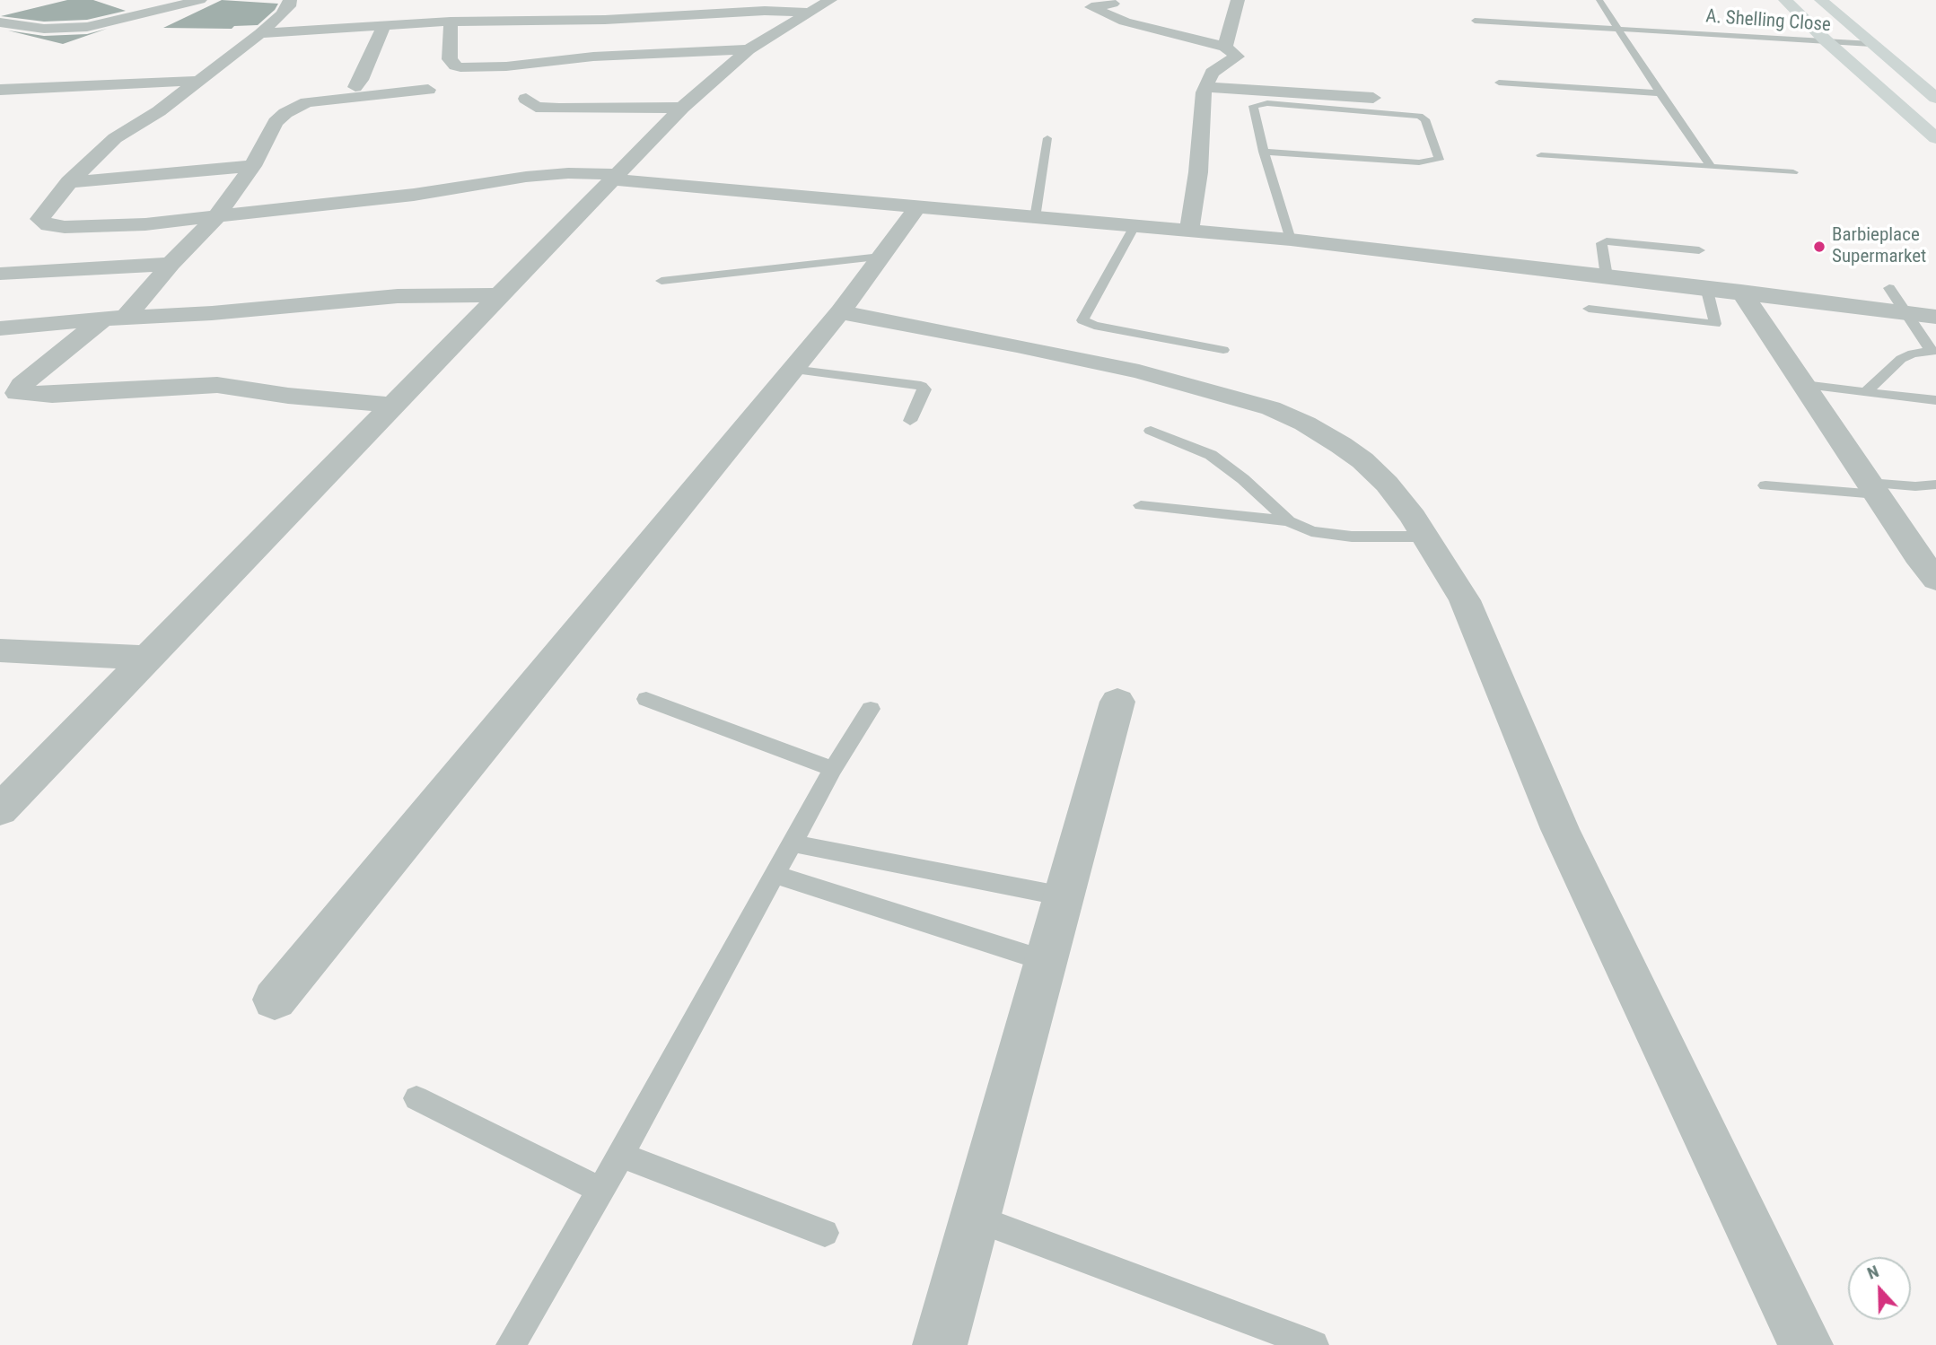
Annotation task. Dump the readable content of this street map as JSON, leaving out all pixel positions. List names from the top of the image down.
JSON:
{
  "streets": {
    "lane": ["A. Shelling Close"]
  },
  "places": ["Barbieplace Supermarket"],
  "north": "top"
}
